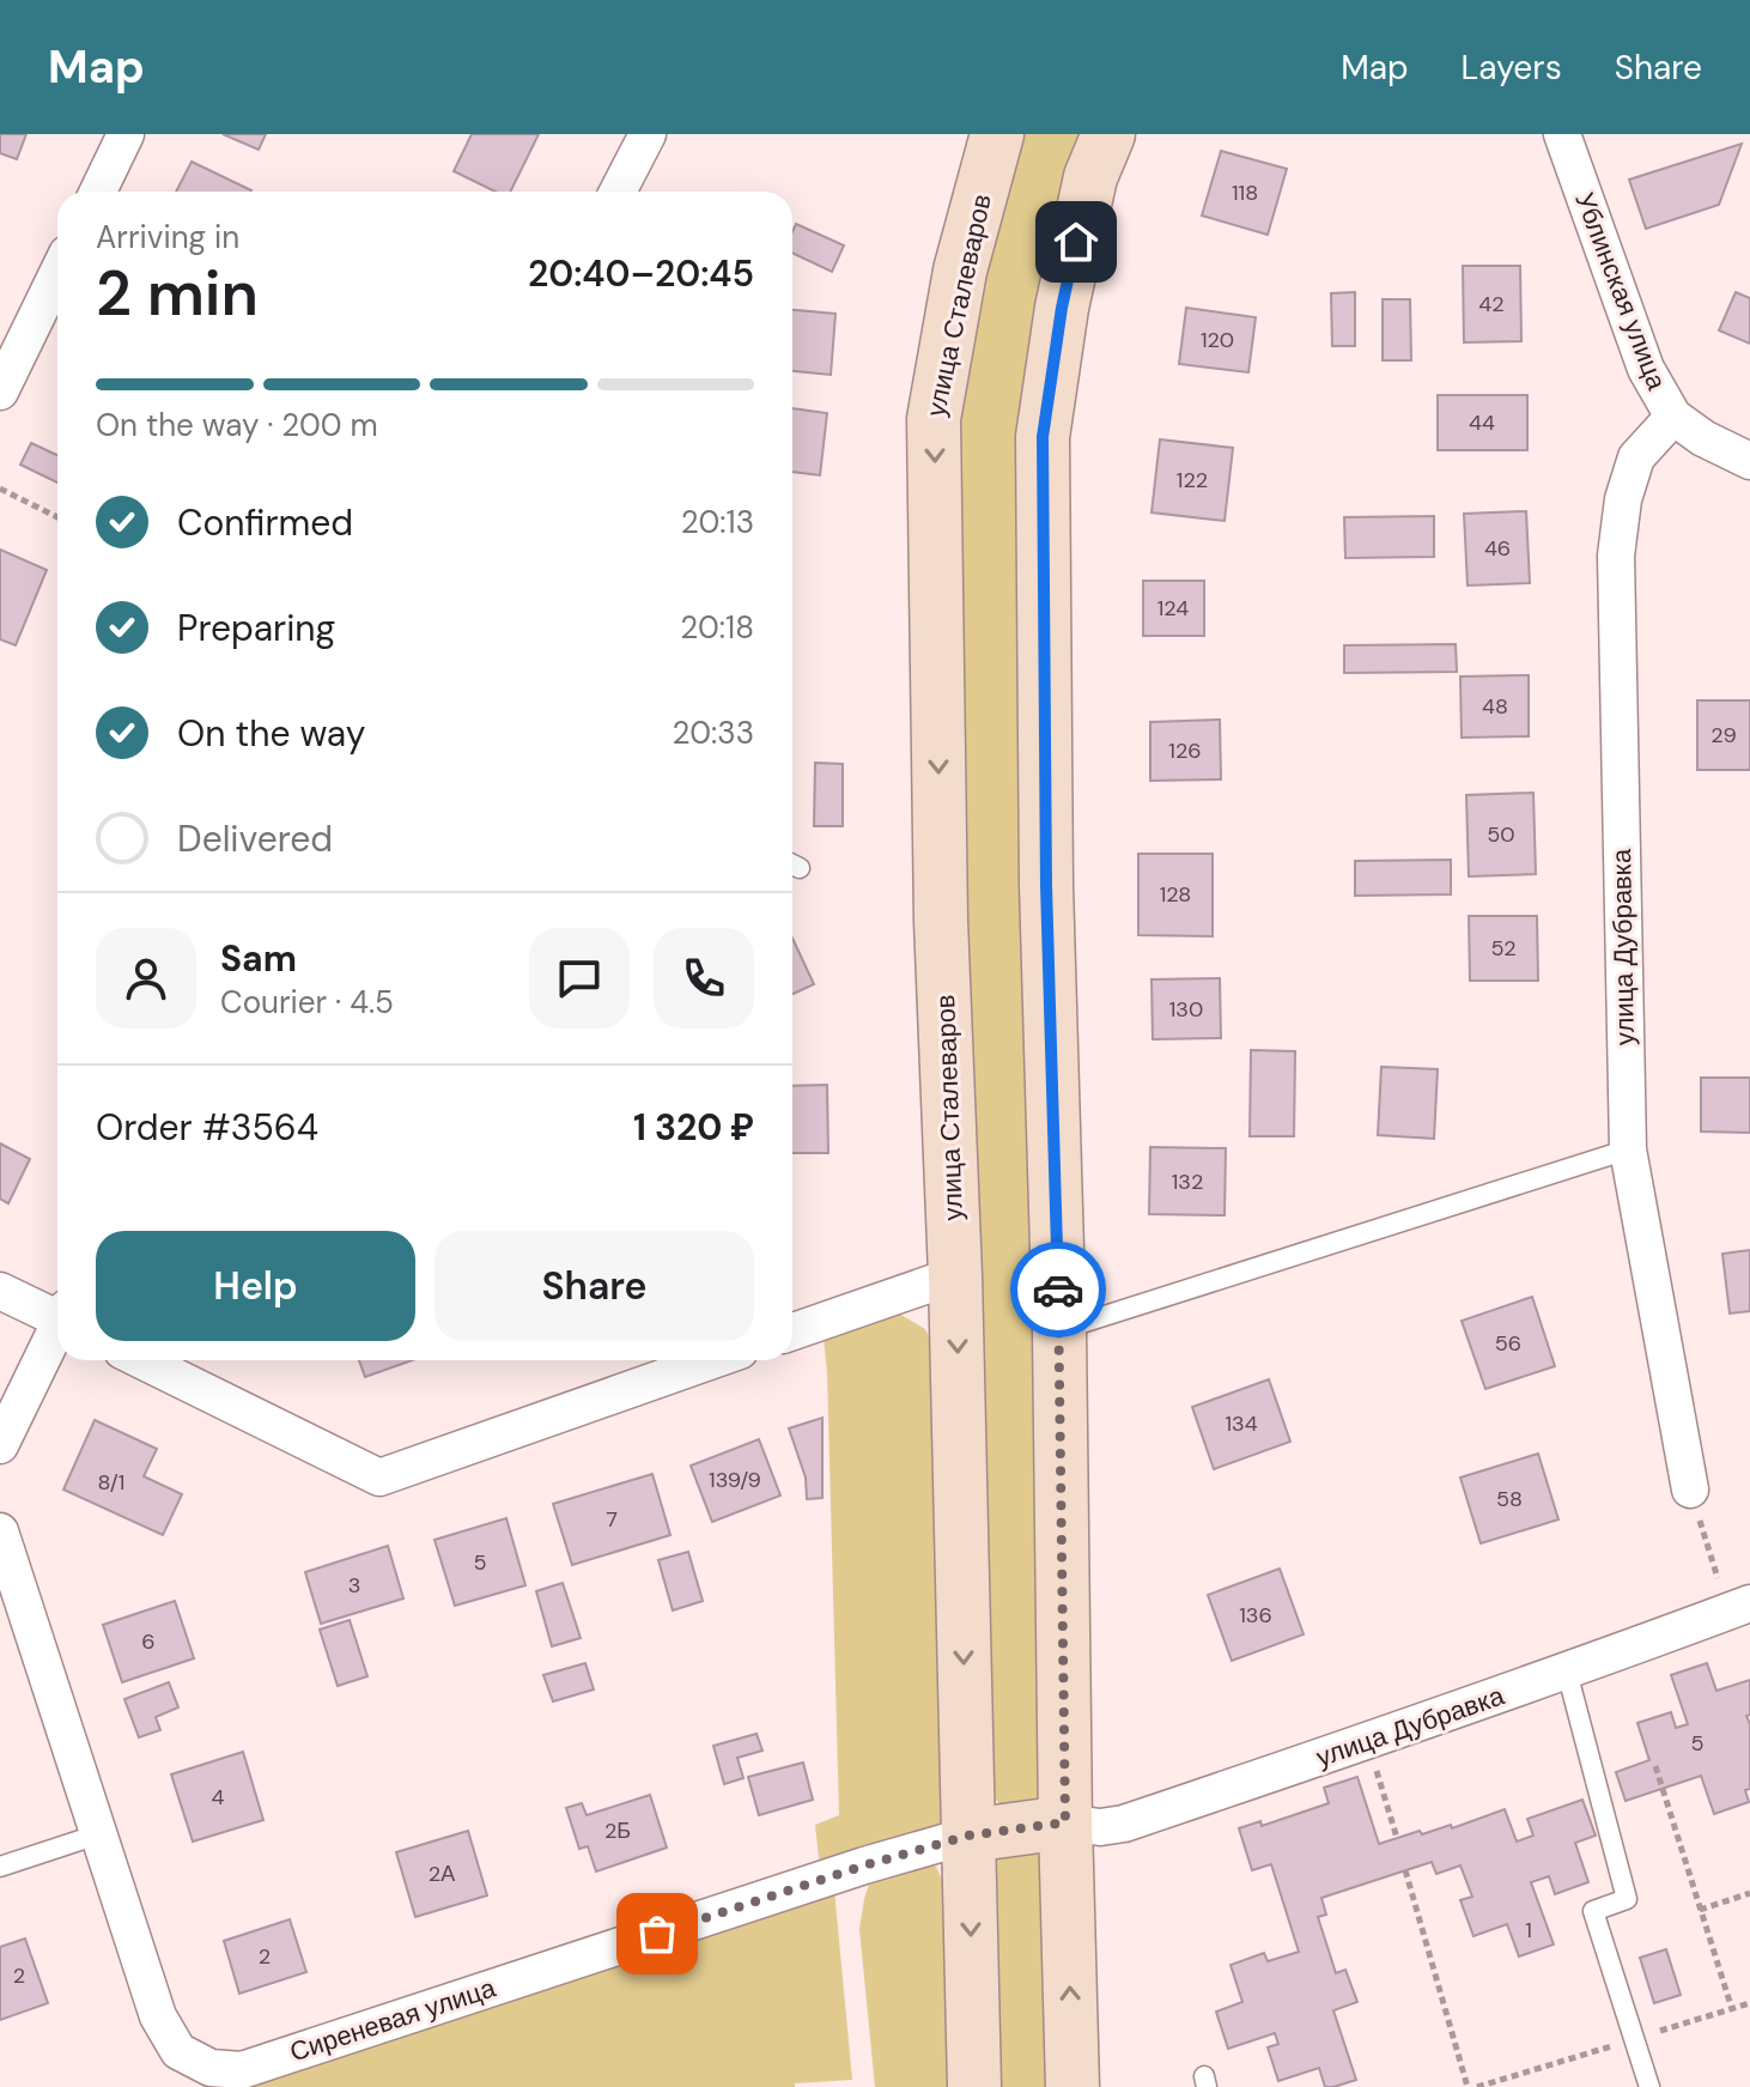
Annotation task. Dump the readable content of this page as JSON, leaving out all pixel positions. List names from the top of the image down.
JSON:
{
  "streets": {
    "main road": ["улица Сталеваров"],
    "street": ["Ублинская улица", "улица Дубравка", "Сиреневая улица"]
  },
  "crossings": [
    ["Ублинская улица", "улица Дубравка"],
    ["улица Сталеваров", "Сиреневая улица"]
  ],
  "house_numbers": [
    "118",
    "42",
    "120",
    "44",
    "122",
    "46",
    "124",
    "48",
    "29",
    "126",
    "50",
    "128",
    "52",
    "130",
    "132",
    "56",
    "134",
    "139/9",
    "8/1",
    "58",
    "7",
    "5",
    "3",
    "136",
    "6",
    "5",
    "4",
    "2Б",
    "2А",
    "1",
    "2",
    "2"
  ],
  "page": {
    "header": "Map",
    "nav": ["Map", "Layers", "Share"],
    "heading": ["2 min", "Arriving in", "20:40–20:45"],
    "panel": [
      "Sam",
      "Courier · 4.5",
      "Order #3564",
      "1 320 ₽"
    ],
    "bar": "On the way · 200 m",
    "list": [
      ["Confirmed", "20:13"],
      ["Preparing", "20:18"],
      ["On the way", "20:33"],
      "Delivered"
    ],
    "buttons": ["Help", "Share"]
  }
}
